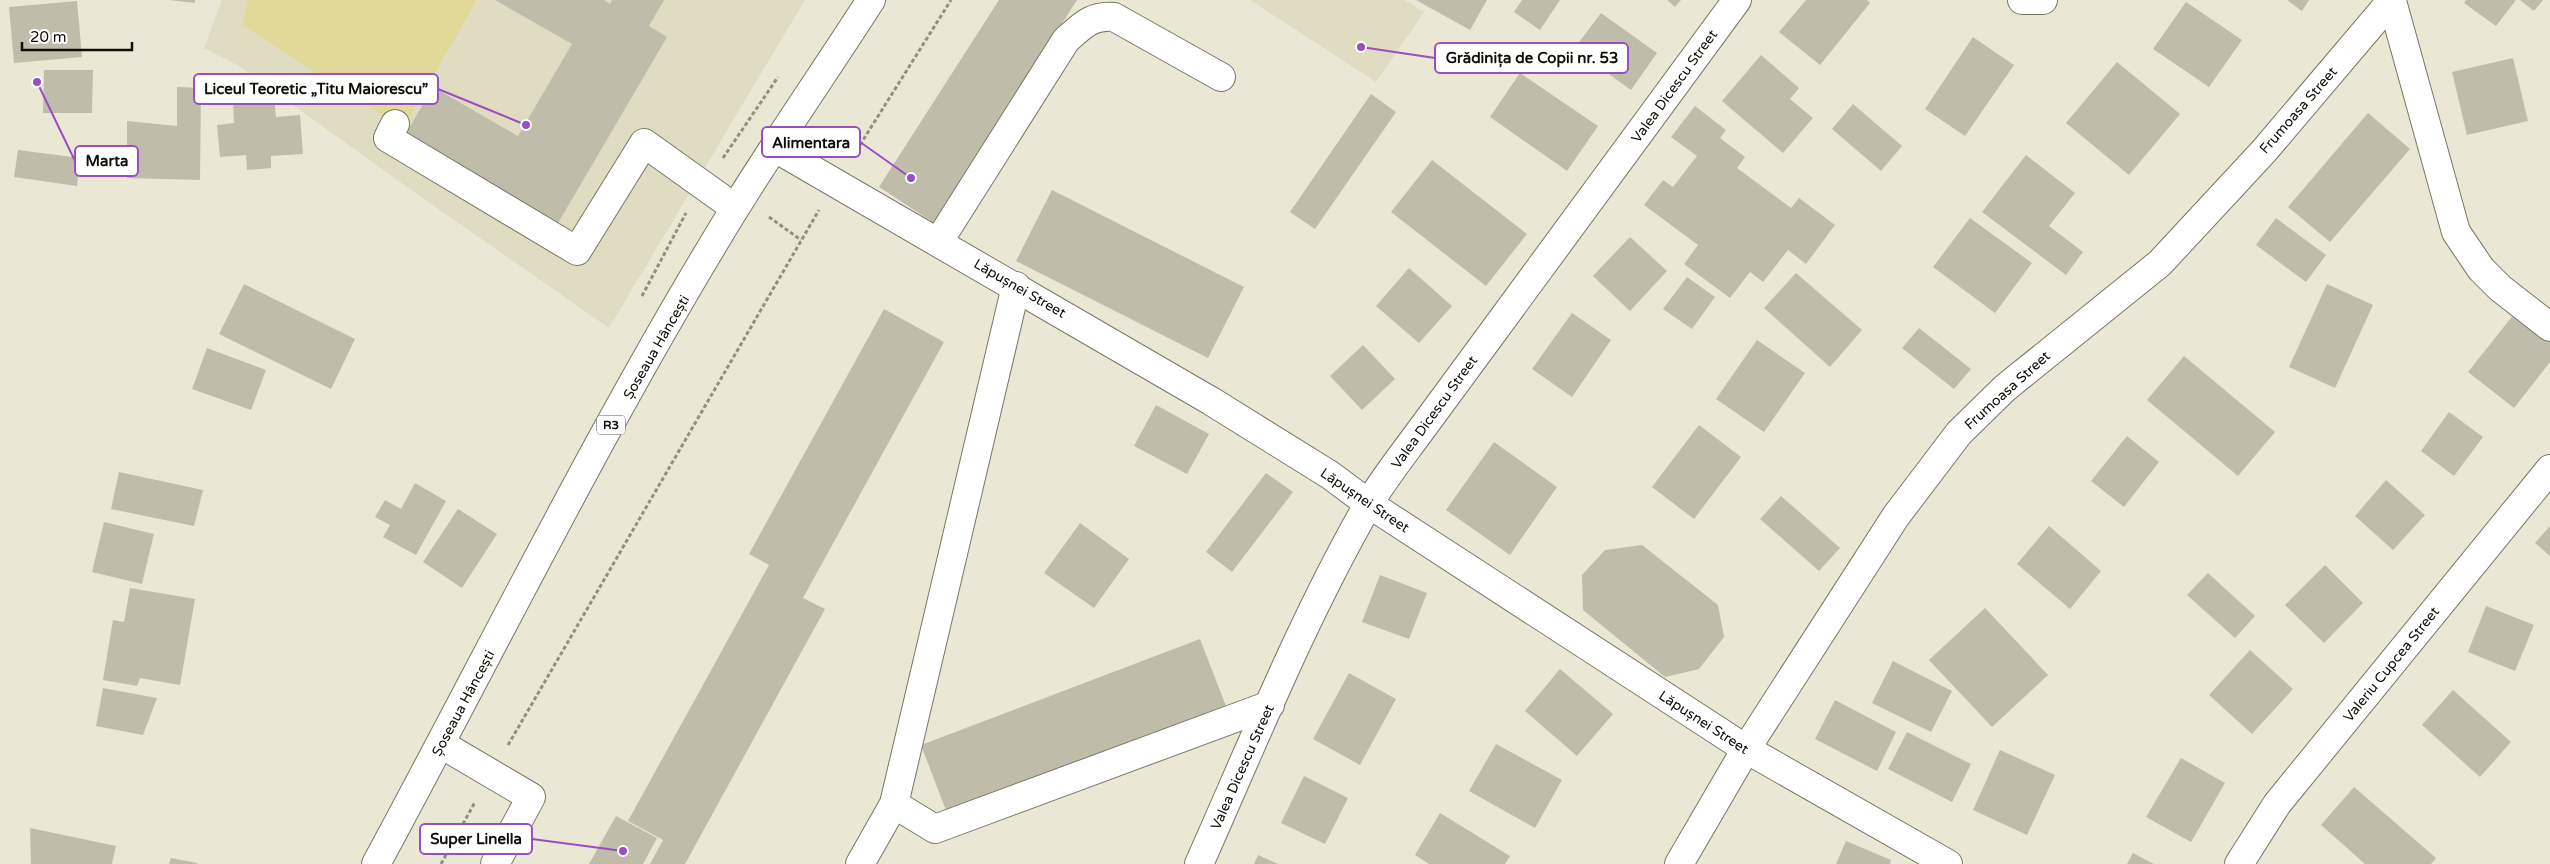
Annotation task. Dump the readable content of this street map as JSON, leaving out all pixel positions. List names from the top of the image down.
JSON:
{
  "streets": {
    "street": [
      "Valea Dicescu Street",
      "Frumoasa Street",
      "Lăpușnei Street",
      "Șoseaua Hâncești",
      "R3",
      "Valeriu Cupcea Street"
    ]
  },
  "crossings": [
    ["Valea Dicescu Street", "Lăpușnei Street"],
    ["Frumoasa Street", "Lăpușnei Street"],
    ["Lăpușnei Street", "Șoseaua Hâncești"]
  ],
  "places": [
    "Grădinița de Copii nr. 53",
    "Marta",
    "Liceul Teoretic „Titu Maiorescu”",
    "Alimentara",
    "Super Linella"
  ],
  "scale_bar": "20 m"
}
